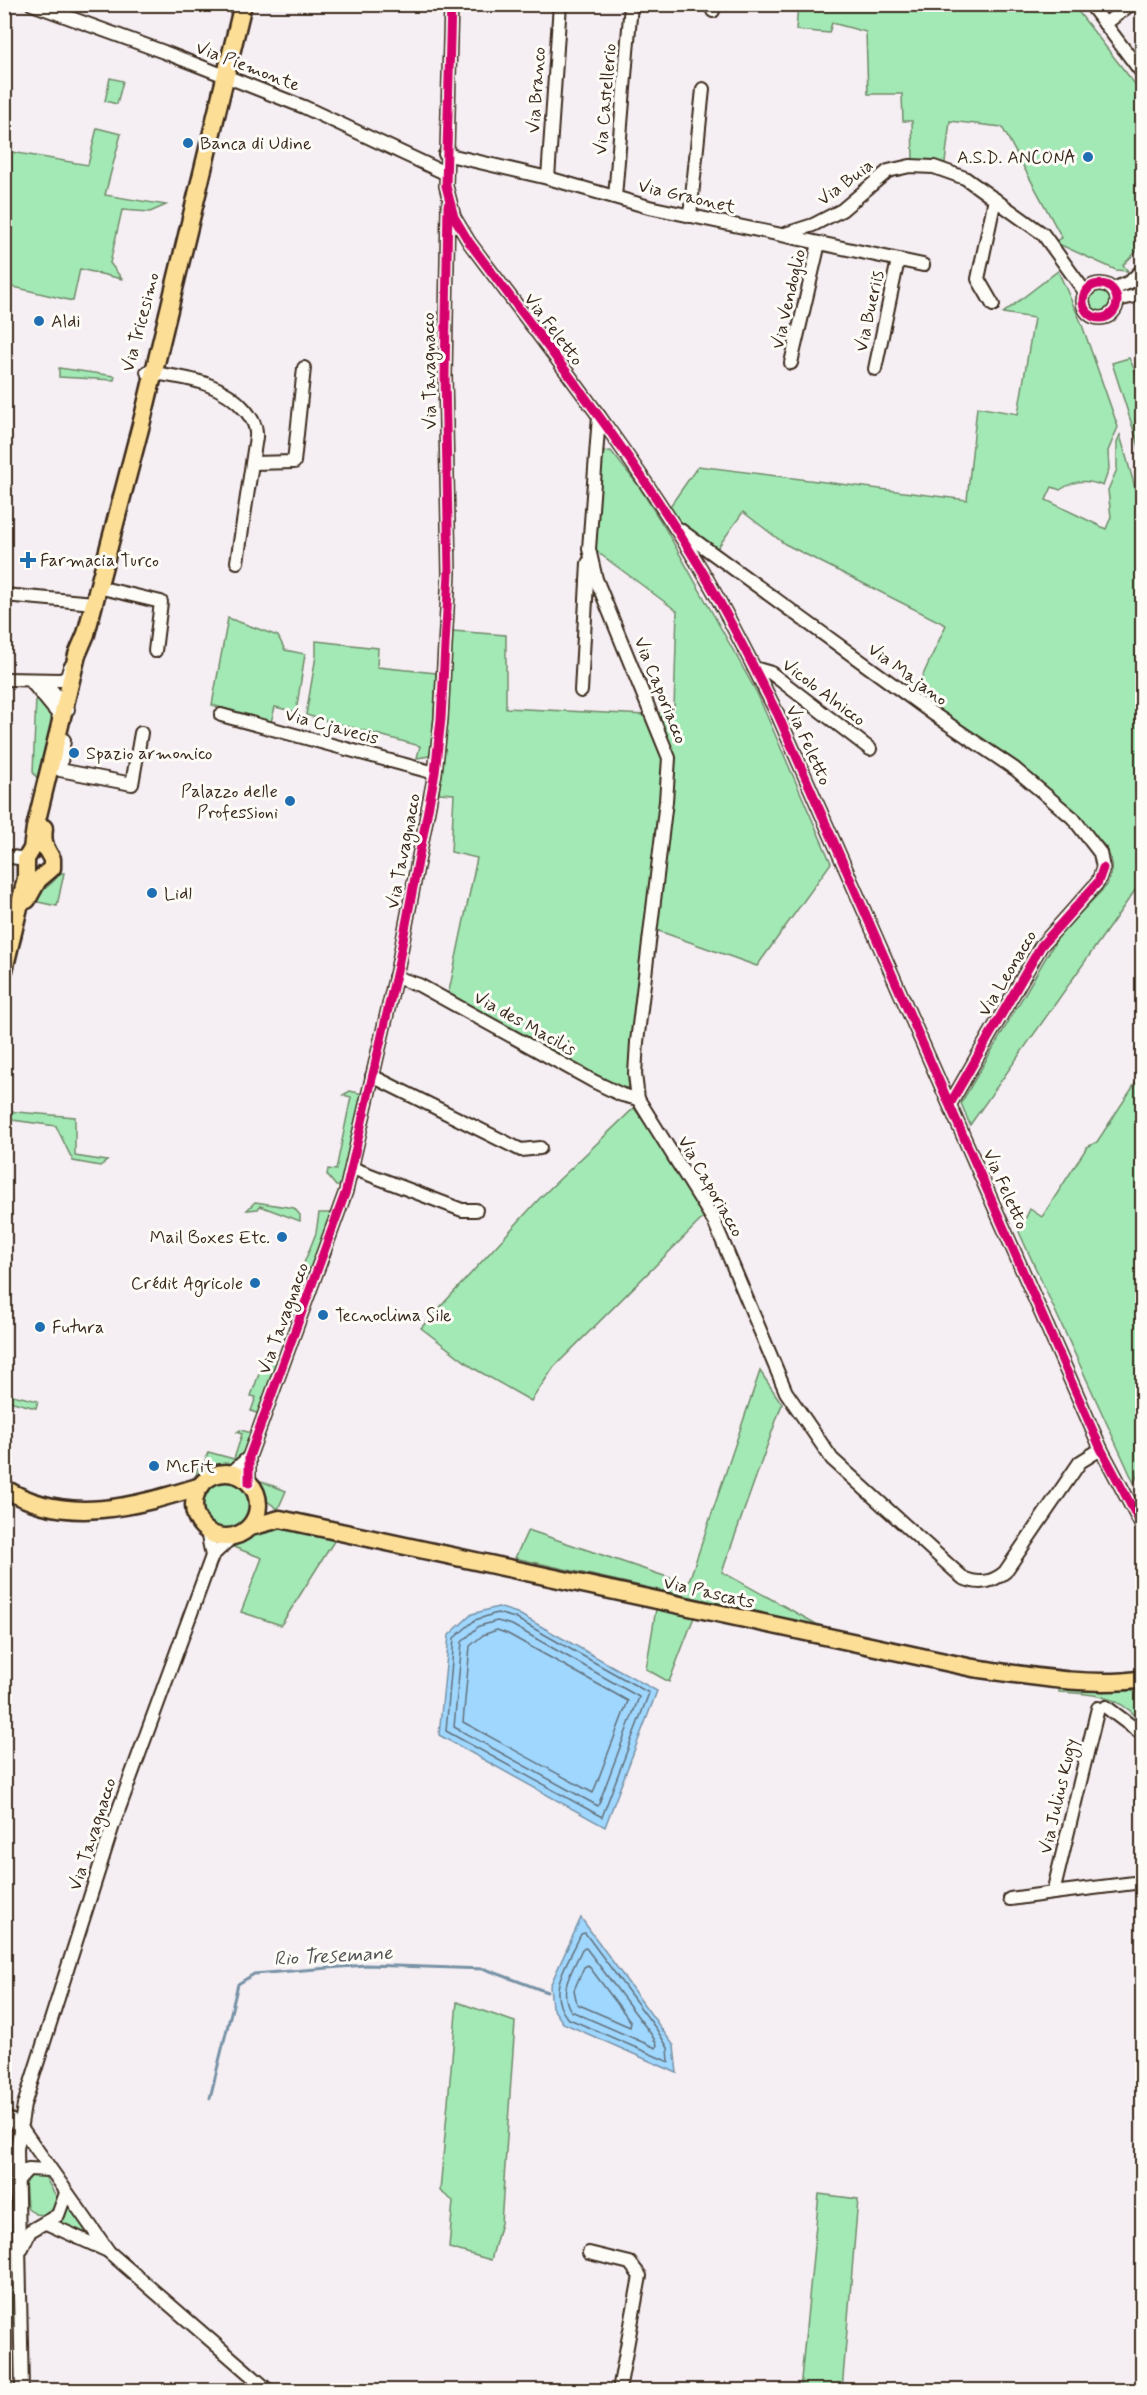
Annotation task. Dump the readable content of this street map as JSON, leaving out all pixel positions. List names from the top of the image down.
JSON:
{
  "streets": {
    "main road": ["Via Tricesimo", "Via Pascats"],
    "street": [
      "Via Piemonte",
      "Via Branco",
      "Via Castellerio",
      "Via Buia",
      "Via Graonet",
      "Via Vendoglio",
      "Via Bueriis",
      "Via Feletto",
      "Via Tavagnacco",
      "Via Majano",
      "Via Caporiacco",
      "Vicolo Alnicco",
      "Via Cjavecis",
      "Via Leonacco",
      "Via des Macilis",
      "Via Julius Kugy"
    ]
  },
  "crossings": [
    ["Via Piemonte", "Via Tricesimo"],
    ["Via Piemonte", "Via Feletto"],
    ["Via Branco", "Via Graonet"],
    ["Via Castellerio", "Via Graonet"],
    ["Via Buia", "Via Graonet"],
    ["Via Graonet", "Via Vendoglio"],
    ["Via Graonet", "Via Bueriis"],
    ["Via Graonet", "Via Feletto"],
    ["Via Feletto", "Via Tavagnacco"],
    ["Via Feletto", "Via Majano"],
    ["Via Feletto", "Via Caporiacco"],
    ["Via Feletto", "Vicolo Alnicco"],
    ["Via Feletto", "Via Leonacco"],
    ["Via Tavagnacco", "Via Cjavecis"],
    ["Via Tavagnacco", "Via des Macilis"],
    ["Via Tavagnacco", "Via Pascats"],
    ["Via Majano", "Via Leonacco"],
    ["Via Caporiacco", "Via des Macilis"]
  ],
  "water": ["Rio Tresemane"],
  "places": {
    "other": [
      "Banca di Udine",
      "A.S.D. ANCONA",
      "Aldi",
      "Spazio armonico",
      "Palazzo delle Professioni",
      "Lidl",
      "Mail Boxes Etc.",
      "Crédit Agricole",
      "Tecnoclima Sile",
      "Futura",
      "McFit"
    ],
    "health": ["Farmacia Turco"]
  }
}
